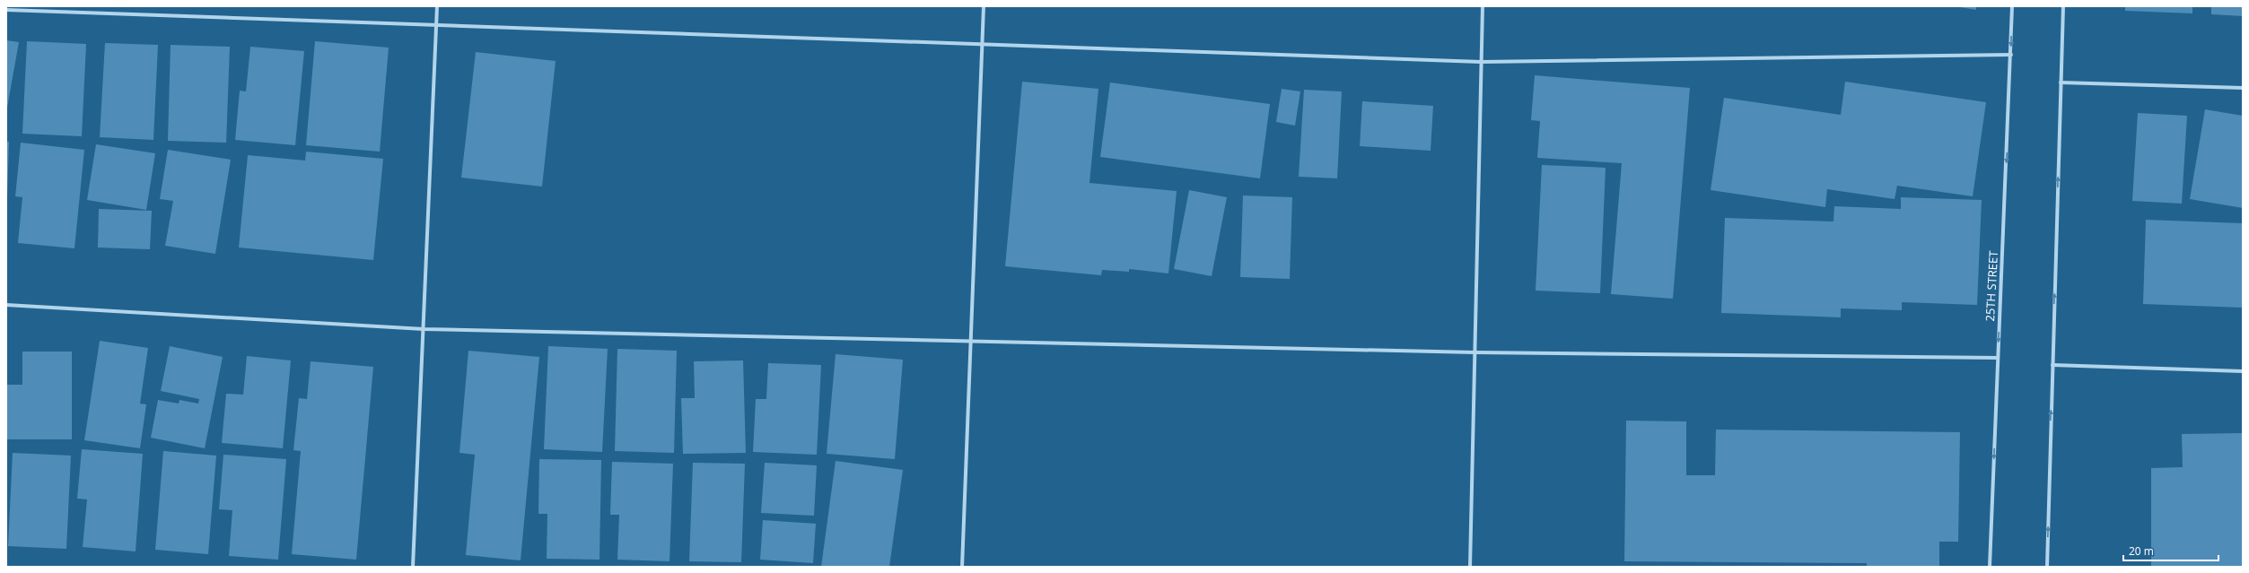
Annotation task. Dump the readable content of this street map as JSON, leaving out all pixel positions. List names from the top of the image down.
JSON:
{
  "streets": {
    "street": ["25TH STREET"]
  },
  "one_way": ["25TH STREET"],
  "scale_bar": "20 m"
}
